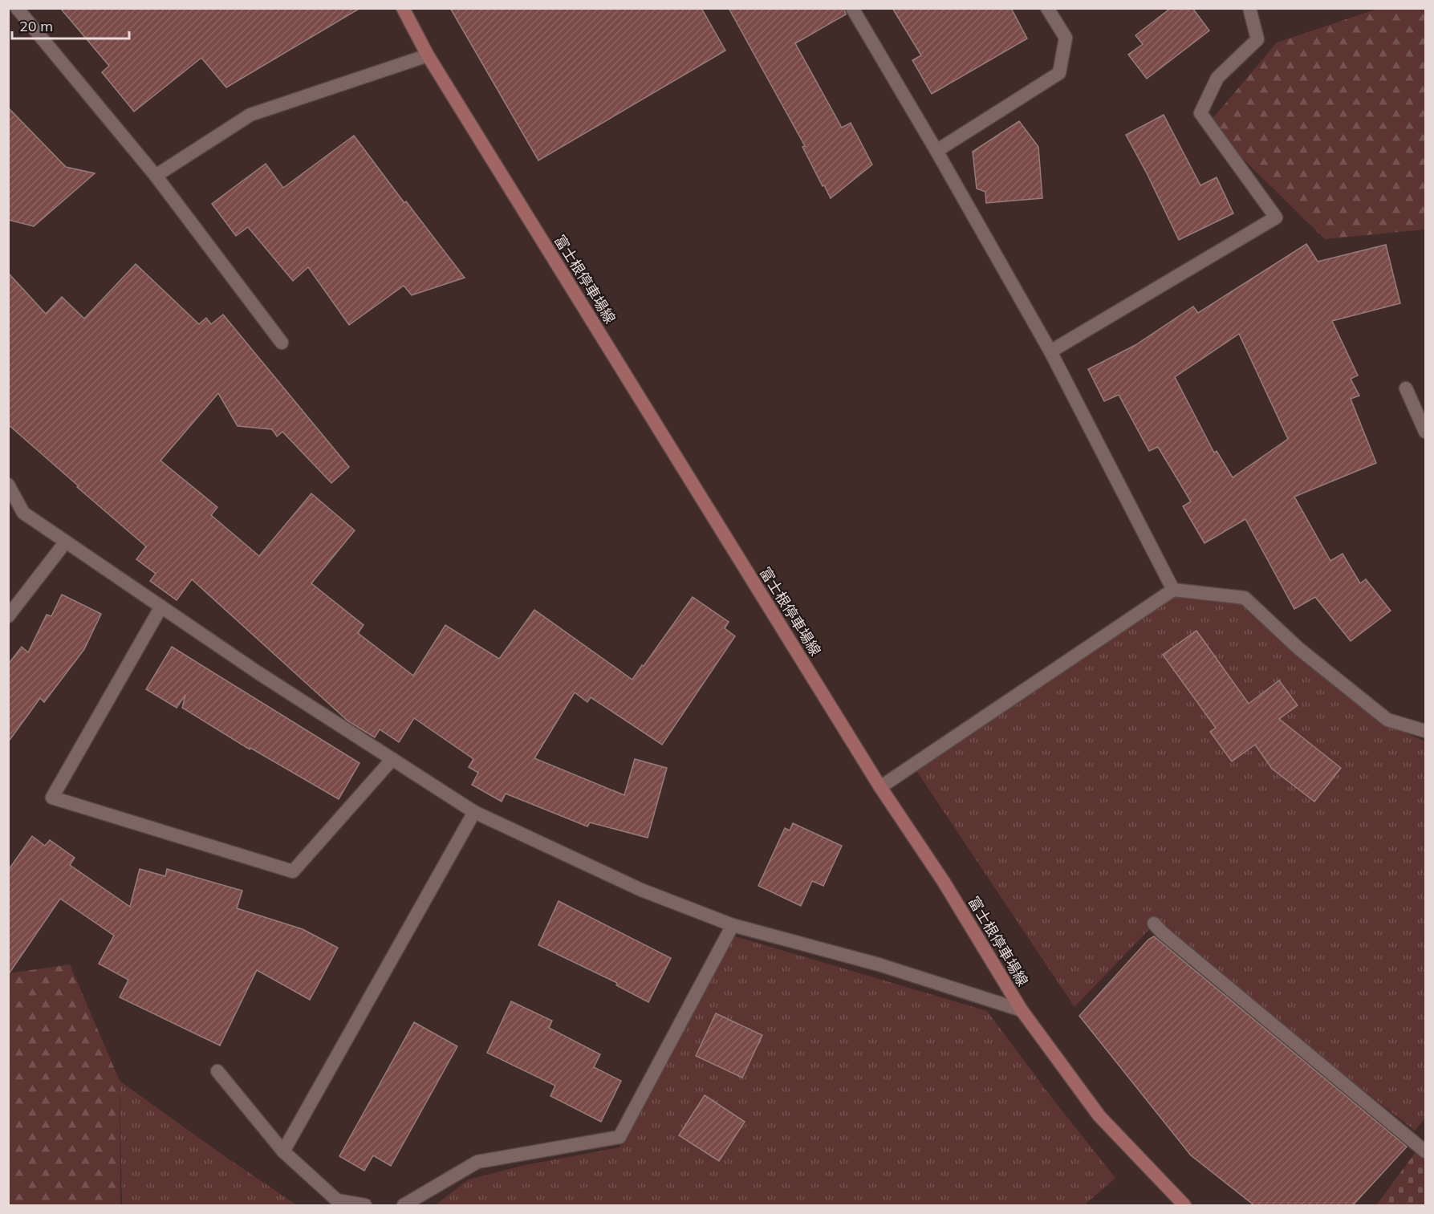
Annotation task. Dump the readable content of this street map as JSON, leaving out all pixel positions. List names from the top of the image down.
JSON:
{
  "streets": {
    "main road": ["富士根停車場線"]
  },
  "scale_bar": "20 m"
}
